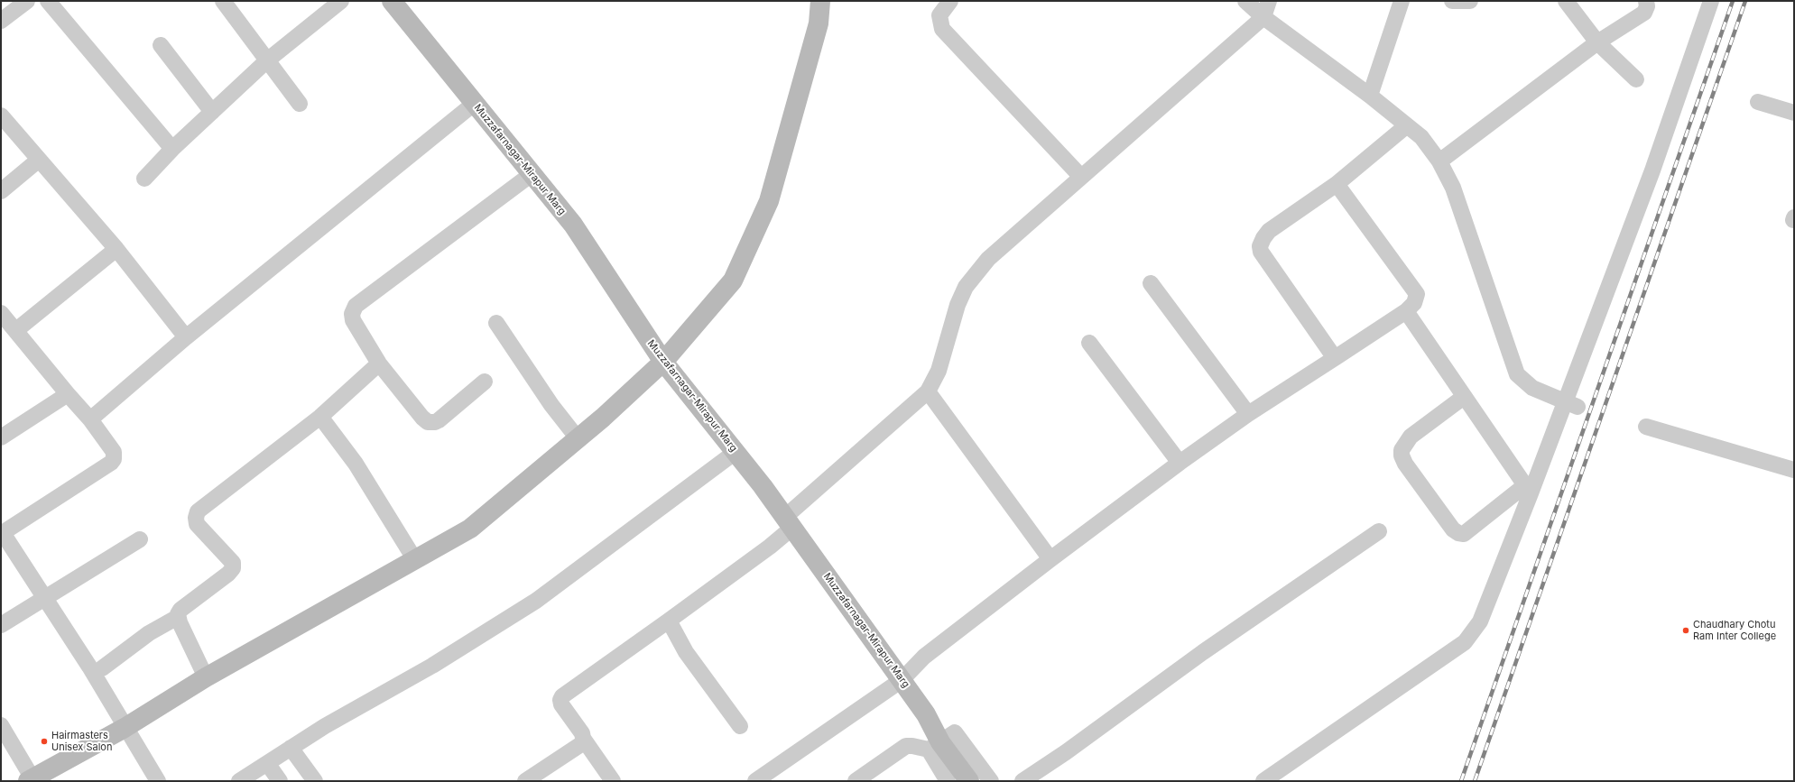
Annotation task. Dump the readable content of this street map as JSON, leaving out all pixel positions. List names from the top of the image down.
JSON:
{
  "streets": {
    "main road": ["Muzzafarnagar-Mirapur Marg"]
  },
  "places": ["Chaudhary Chotu Ram Inter College", "Hairmasters Unisex Salon"]
}
